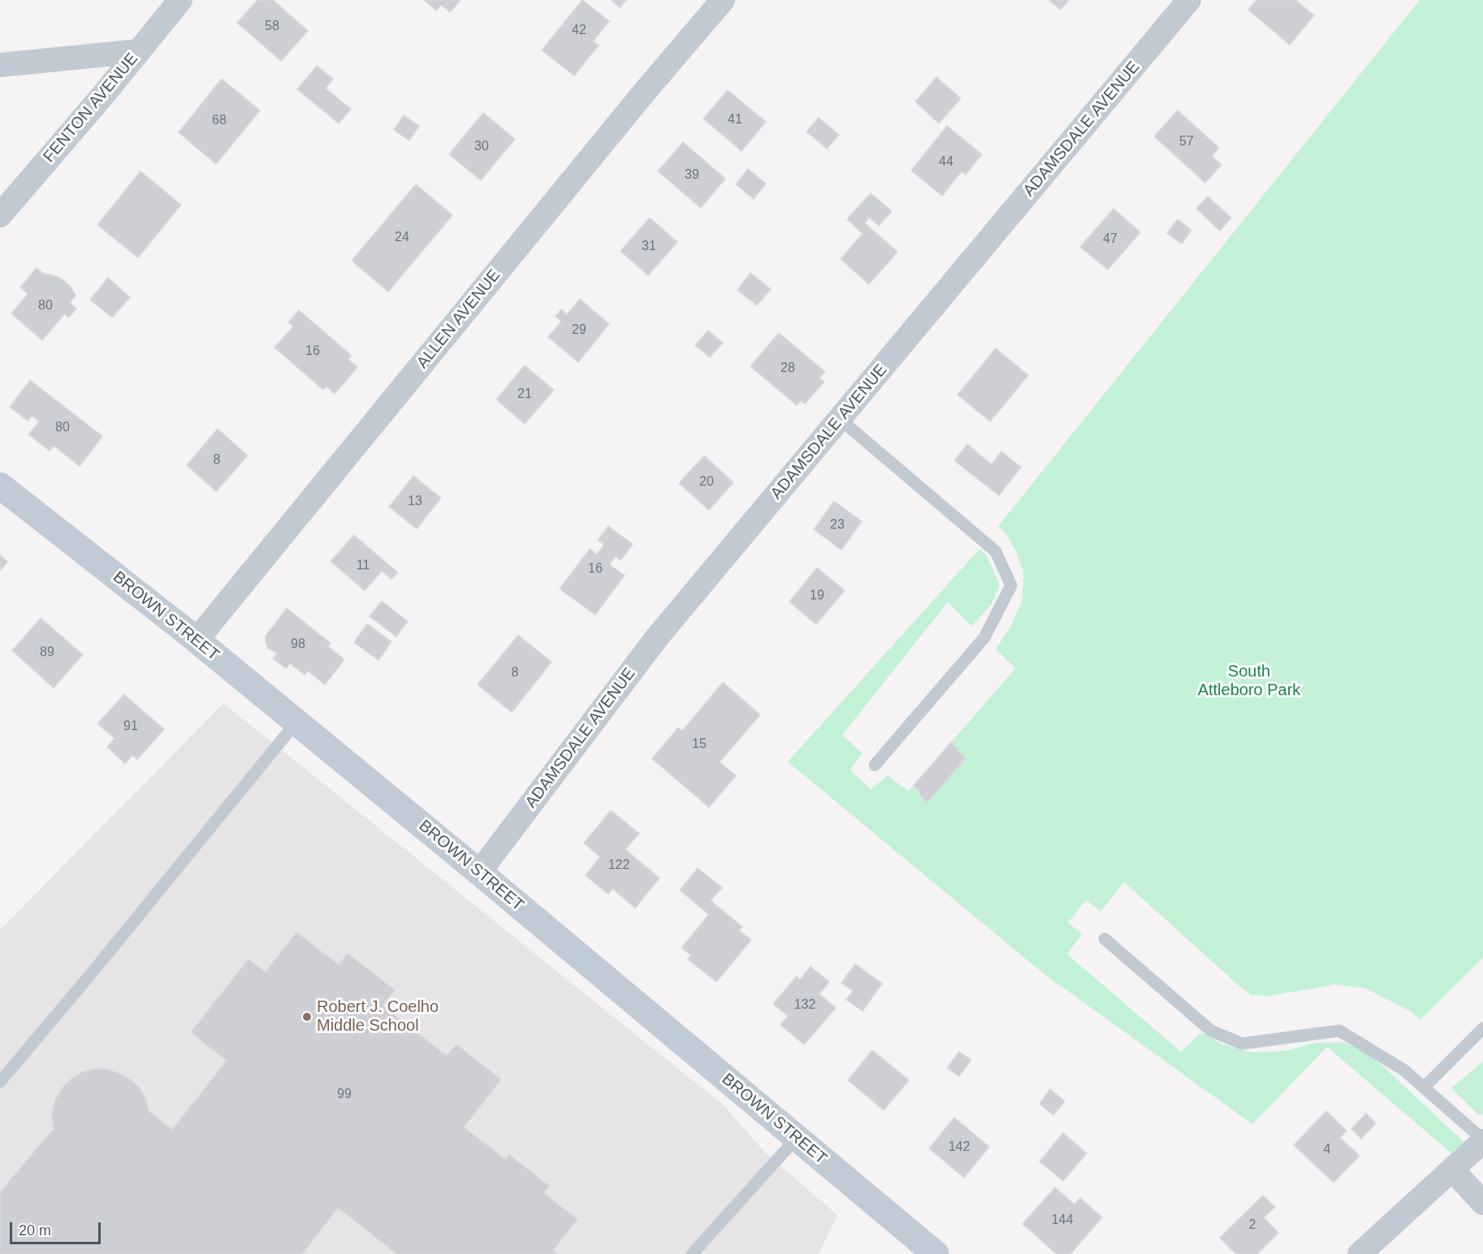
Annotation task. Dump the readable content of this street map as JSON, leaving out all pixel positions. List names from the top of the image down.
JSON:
{
  "streets": {
    "street": [
      "FENTON AVENUE",
      "ADAMSDALE AVENUE",
      "ALLEN AVENUE",
      "BROWN STREET"
    ]
  },
  "crossings": [
    ["ADAMSDALE AVENUE", "BROWN STREET"],
    ["ALLEN AVENUE", "BROWN STREET"]
  ],
  "parks": ["South Attleboro Park"],
  "places": ["Robert J. Coelho Middle School"],
  "house_numbers": [
    "58",
    "42",
    "41",
    "68",
    "57",
    "30",
    "44",
    "39",
    "24",
    "47",
    "31",
    "80",
    "29",
    "16",
    "28",
    "21",
    "80",
    "8",
    "20",
    "13",
    "23",
    "11",
    "16",
    "19",
    "98",
    "89",
    "8",
    "91",
    "15",
    "122",
    "132",
    "99",
    "142",
    "4",
    "144",
    "2"
  ],
  "scale_bar": "20 m"
}
